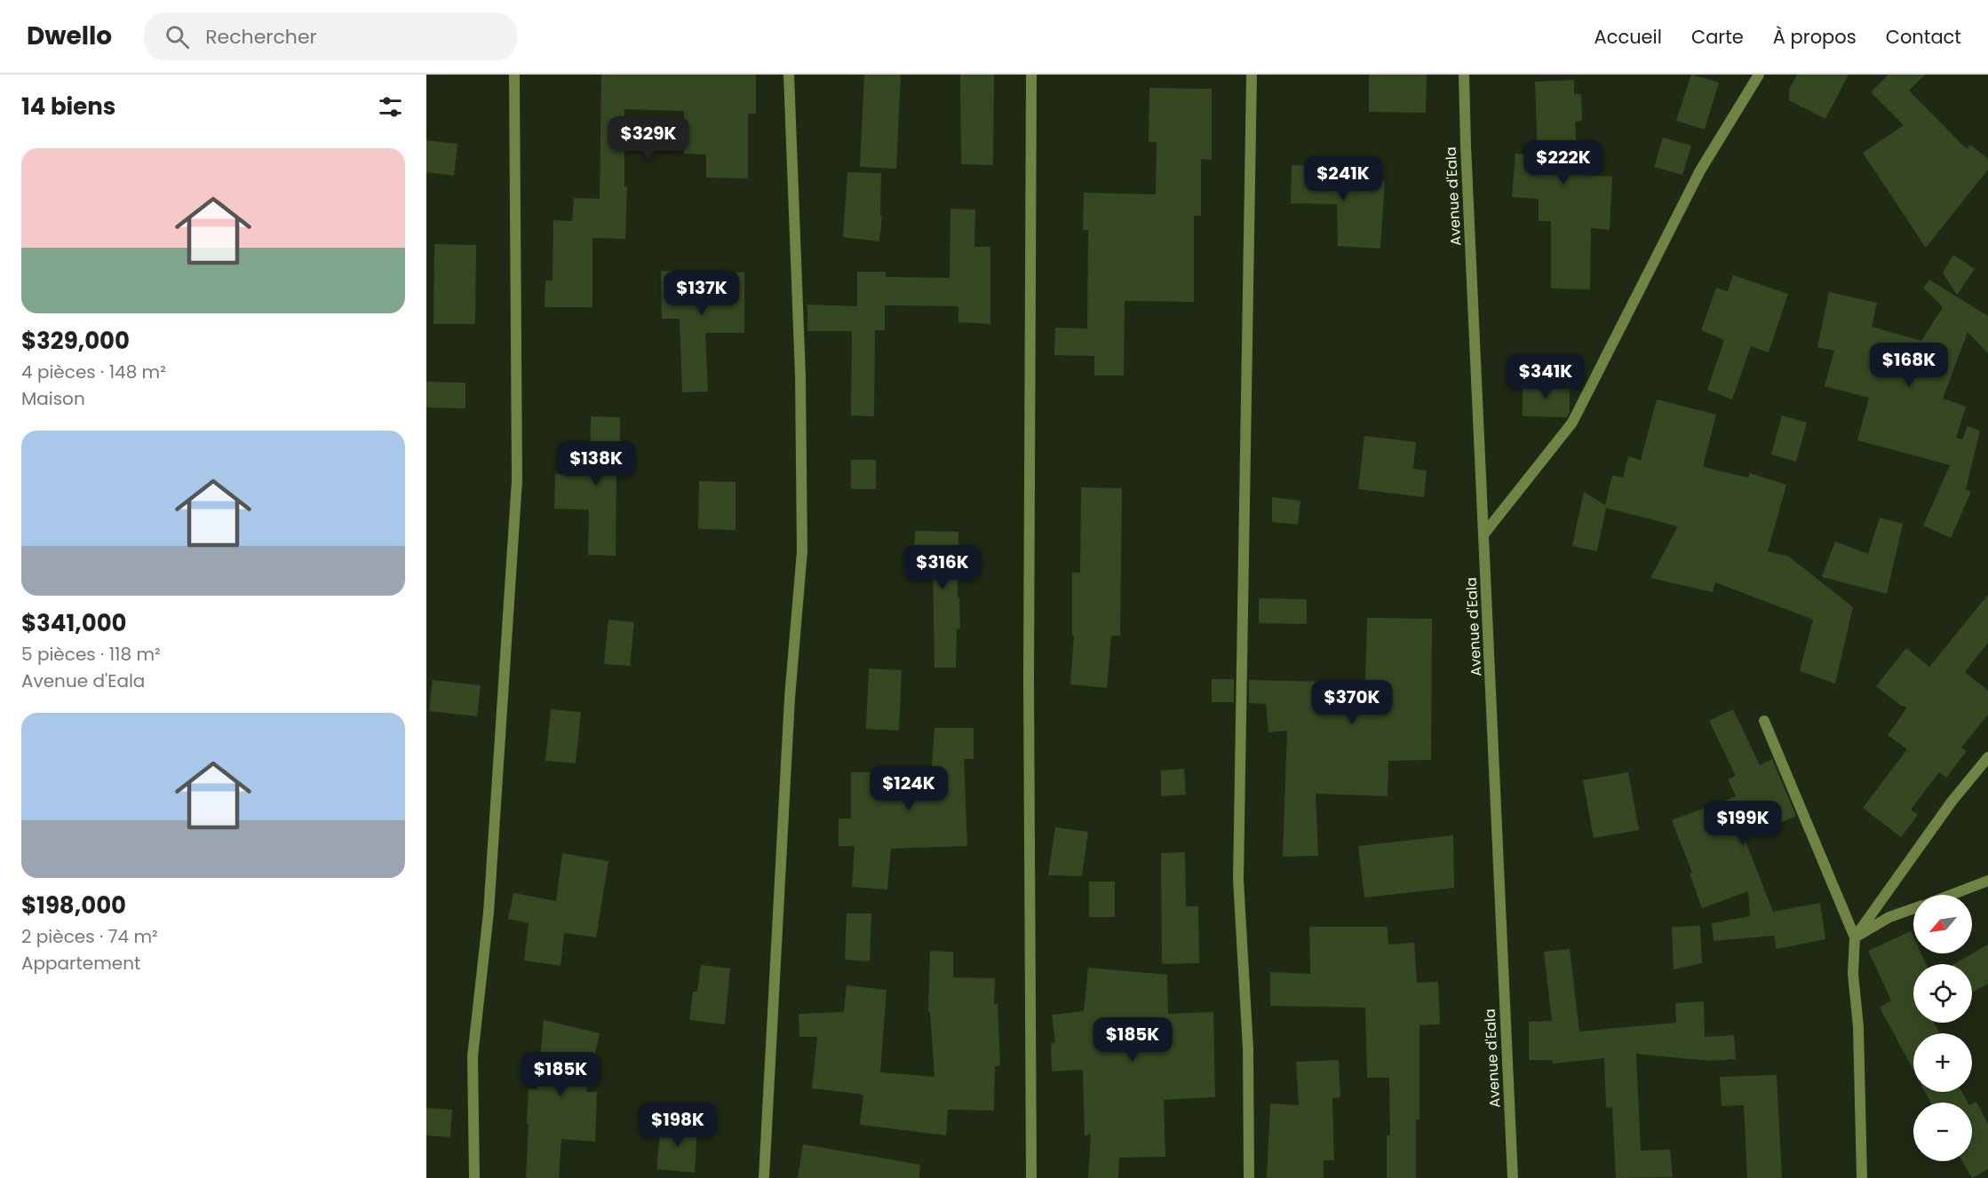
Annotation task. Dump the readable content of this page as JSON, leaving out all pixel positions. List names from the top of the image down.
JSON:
{
  "streets": {
    "street": ["Avenue d'Eala"]
  },
  "north": "bottom left",
  "page": {
    "header": "Dwello",
    "search": "Rechercher",
    "nav": [
      "Accueil",
      "Carte",
      "À propos",
      "Contact"
    ],
    "heading": "14 biens",
    "price": [
      "$329K",
      "$222K",
      "$241K",
      "$137K",
      "$168K",
      "$341K",
      "$138K",
      "$316K",
      "$370K",
      "$124K",
      "$199K",
      "$185K",
      "$185K",
      "$198K"
    ],
    "list": [
      {
        "name": "$329,000",
        "note": "4 pièces · 148 m² · Maison"
      },
      {
        "name": "$341,000",
        "note": "5 pièces · 118 m² · Avenue d'Eala"
      },
      {
        "name": "$198,000",
        "note": "2 pièces · 74 m² · Appartement"
      }
    ],
    "map_buttons": ["+", "−"]
  }
}
